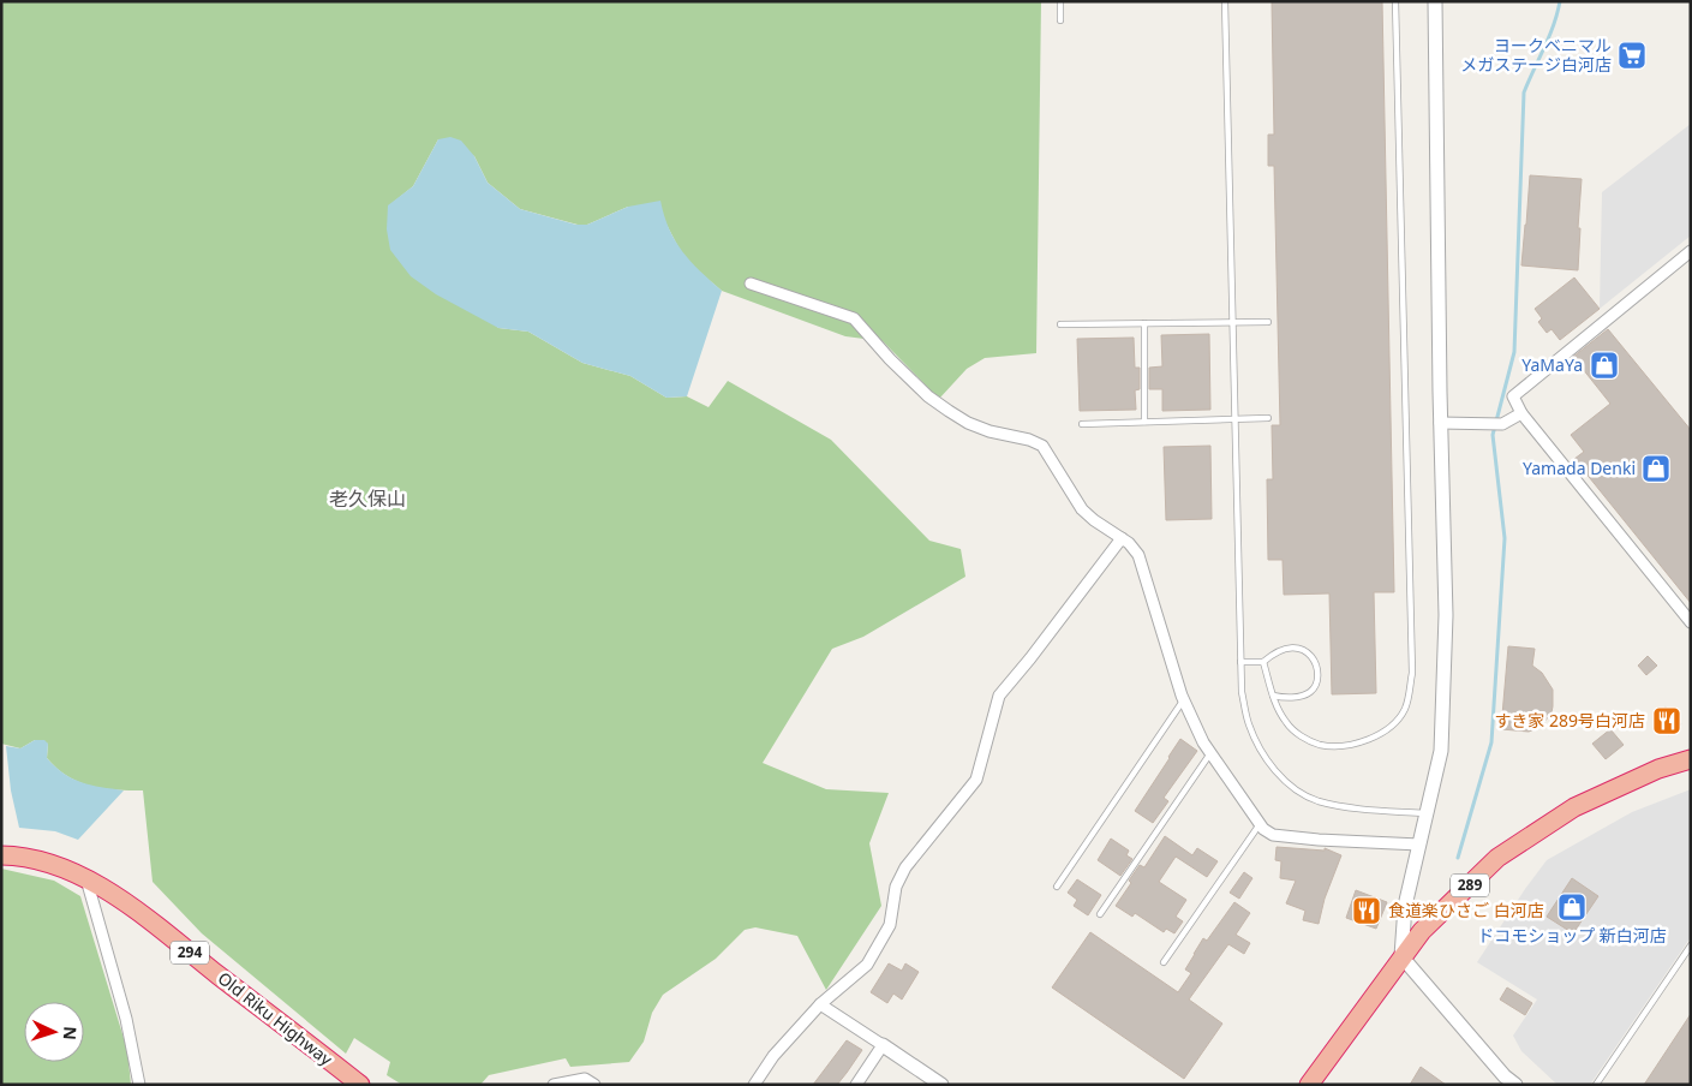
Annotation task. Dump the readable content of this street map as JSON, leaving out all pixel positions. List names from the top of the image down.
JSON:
{
  "streets": {
    "highway": ["289", "294", "Old Riku Highway"]
  },
  "districts": ["老久保山"],
  "places": {
    "supermarket": ["ヨークベニマル メガステージ白河店"],
    "shop": ["YaMaYa", "Yamada Denki", "ドコモショップ 新白河店"],
    "restaurant": ["すき家 289号白河店", "食道楽ひさご 白河店"]
  },
  "north": "right"
}
